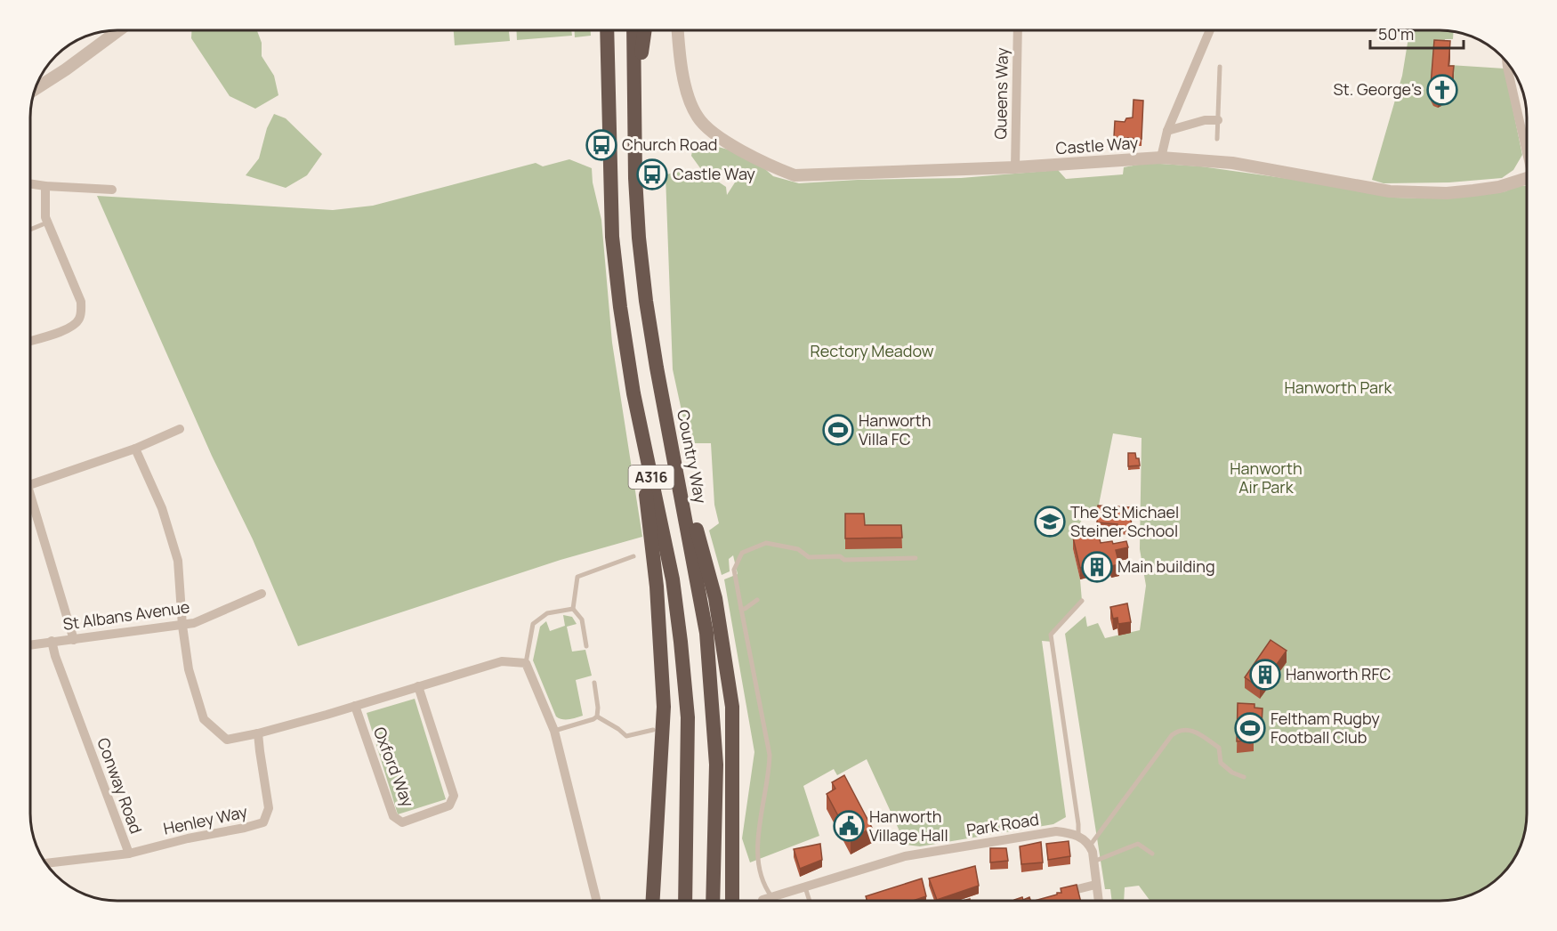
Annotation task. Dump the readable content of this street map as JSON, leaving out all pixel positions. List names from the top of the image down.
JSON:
{
  "streets": {
    "highway": ["Country Way", "A316"],
    "street": [
      "Queens Way",
      "Castle Way",
      "St Albans Avenue",
      "Oxford Way",
      "Conway Road",
      "Henley Way",
      "Park Road"
    ]
  },
  "crossings": [
    ["Queens Way", "Castle Way"],
    ["St Albans Avenue", "Conway Road"],
    ["Conway Road", "Henley Way"]
  ],
  "parks": ["Rectory Meadow", "Hanworth Park", "Hanworth Air Park"],
  "places": {
    "church": ["St. George's"],
    "bus stop": ["Church Road", "Castle Way"],
    "sports": ["Hanworth Villa FC", "Feltham Rugby Football Club"],
    "school or university": ["The St Michael Steiner School"],
    "building": ["Main building", "Hanworth RFC"],
    "public building": ["Hanworth Village Hall"]
  },
  "scale_bar": "50 m"
}
